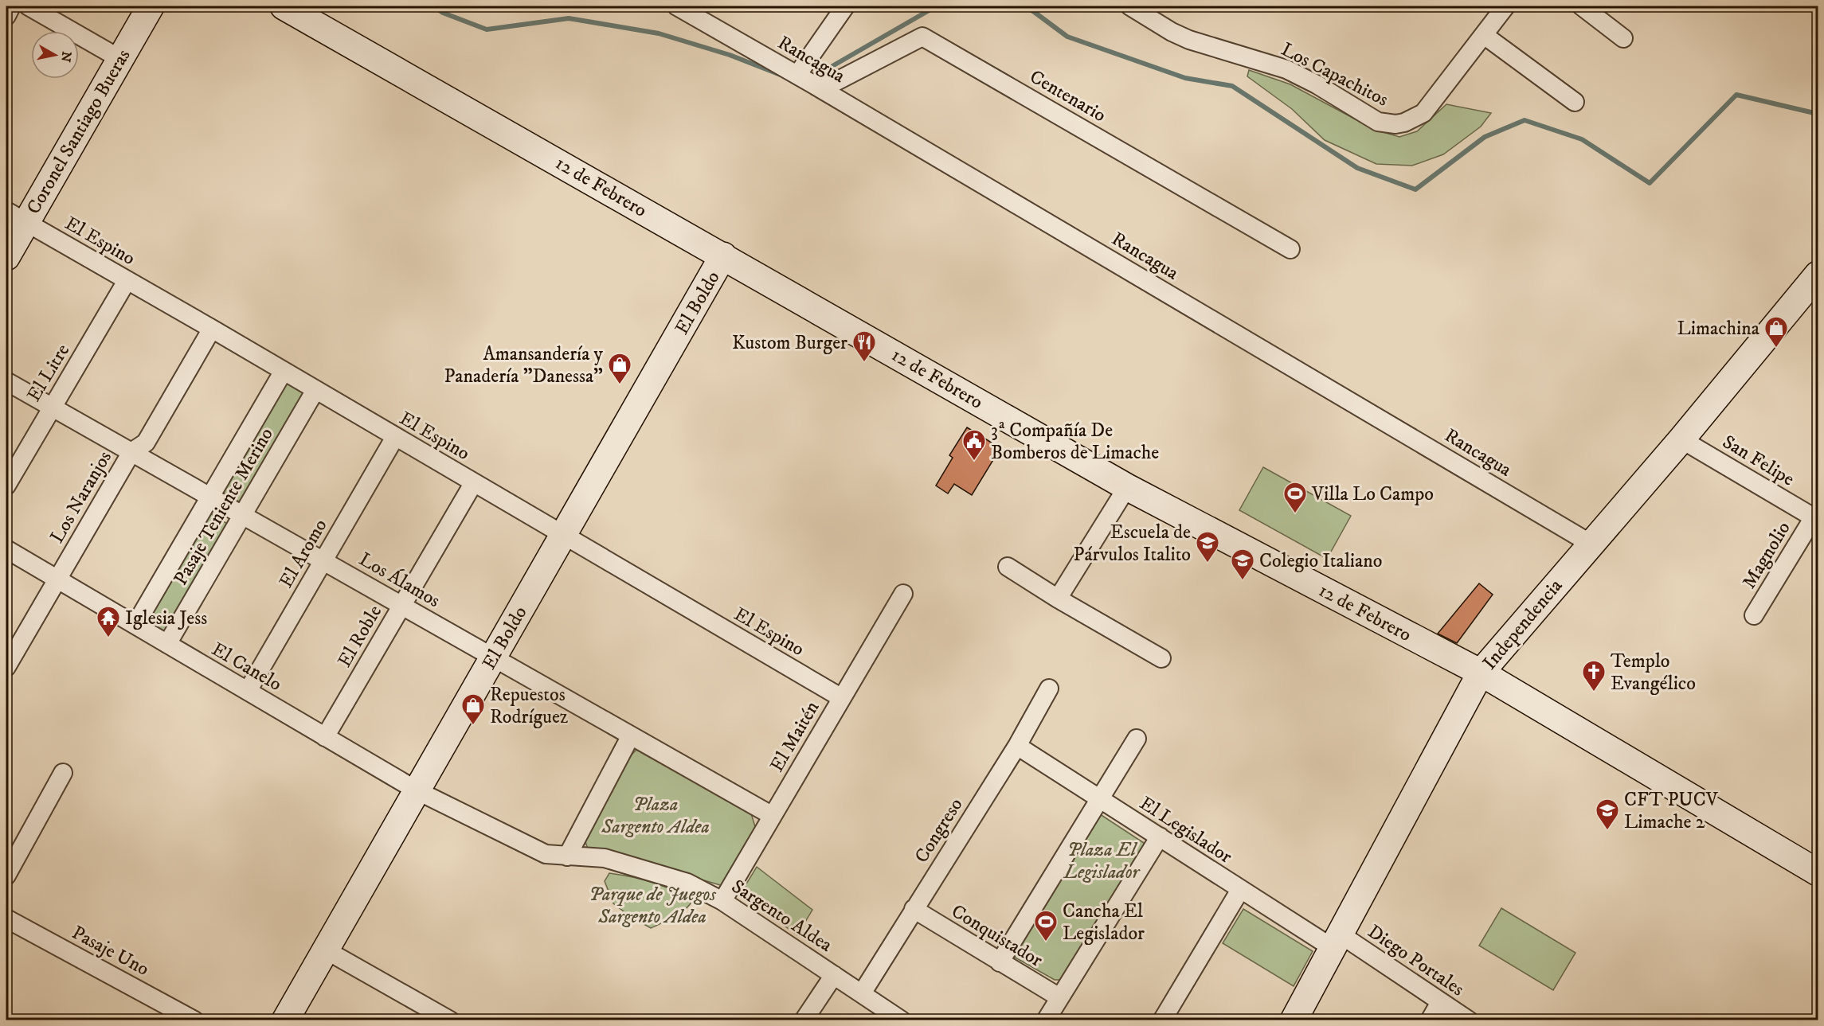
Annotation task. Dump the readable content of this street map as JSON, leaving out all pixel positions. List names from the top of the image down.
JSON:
{
  "streets": {
    "street": [
      "Rancagua",
      "Los Capachitos",
      "Centenario",
      "Coronel Santiago Bueras",
      "12 de Febrero",
      "El Espino",
      "El Boldo",
      "El Litre",
      "San Felipe",
      "Los Naranjos",
      "Pasaje Teniente Merino",
      "El Aromo",
      "Magnolio",
      "Los Álamos",
      "Independencia",
      "El Roble",
      "El Canelo",
      "El Maitén",
      "El Legislador",
      "Congreso",
      "Sargento Aldea",
      "Conquistador",
      "Pasaje Uno",
      "Diego Portales"
    ]
  },
  "crossings": [
    ["Rancagua", "Centenario"],
    ["Rancagua", "Independencia"],
    ["Coronel Santiago Bueras", "El Espino"],
    ["12 de Febrero", "El Boldo"],
    ["12 de Febrero", "Independencia"],
    ["El Espino", "El Boldo"],
    ["El Espino", "El Litre"],
    ["El Espino", "Los Naranjos"],
    ["El Espino", "Pasaje Teniente Merino"],
    ["El Espino", "El Aromo"],
    ["El Espino", "El Roble"],
    ["El Espino", "El Maitén"],
    ["El Boldo", "Los Álamos"],
    ["El Boldo", "El Canelo"],
    ["El Boldo", "Sargento Aldea"],
    ["El Litre", "Los Álamos"],
    ["San Felipe", "Magnolio"],
    ["San Felipe", "Independencia"],
    ["Los Naranjos", "Los Álamos"],
    ["Los Naranjos", "El Canelo"],
    ["Pasaje Teniente Merino", "Los Álamos"],
    ["Pasaje Teniente Merino", "El Canelo"],
    ["El Aromo", "Los Álamos"],
    ["El Aromo", "El Canelo"],
    ["Los Álamos", "El Roble"],
    ["Los Álamos", "El Maitén"],
    ["Independencia", "El Legislador"],
    ["Independencia", "Diego Portales"],
    ["El Roble", "El Canelo"],
    ["El Canelo", "Sargento Aldea"],
    ["El Maitén", "Sargento Aldea"],
    ["El Legislador", "Congreso"],
    ["El Legislador", "Diego Portales"],
    ["Congreso", "Sargento Aldea"],
    ["Congreso", "Conquistador"]
  ],
  "parks": ["Plaza Sargento Aldea", "Plaza El Legislador", "Parque de Juegos Sargento Aldea"],
  "places": {
    "shop": ["Limachina", "Amansandería y Panadería \"Danessa\"", "Repuestos Rodríguez"],
    "restaurant": ["Kustom Burger"],
    "public building": ["3ª Compañía De Bomberos de Limache"],
    "sports": ["Villa Lo Campo", "Cancha El Legislador"],
    "school or university": ["Escuela de Párvulos Italito", "Colegio Italiano", "CFT PUCV Limache 2"],
    "temple": ["Iglesia Jess"],
    "church": ["Templo Evangélico"]
  },
  "north": "right"
}
